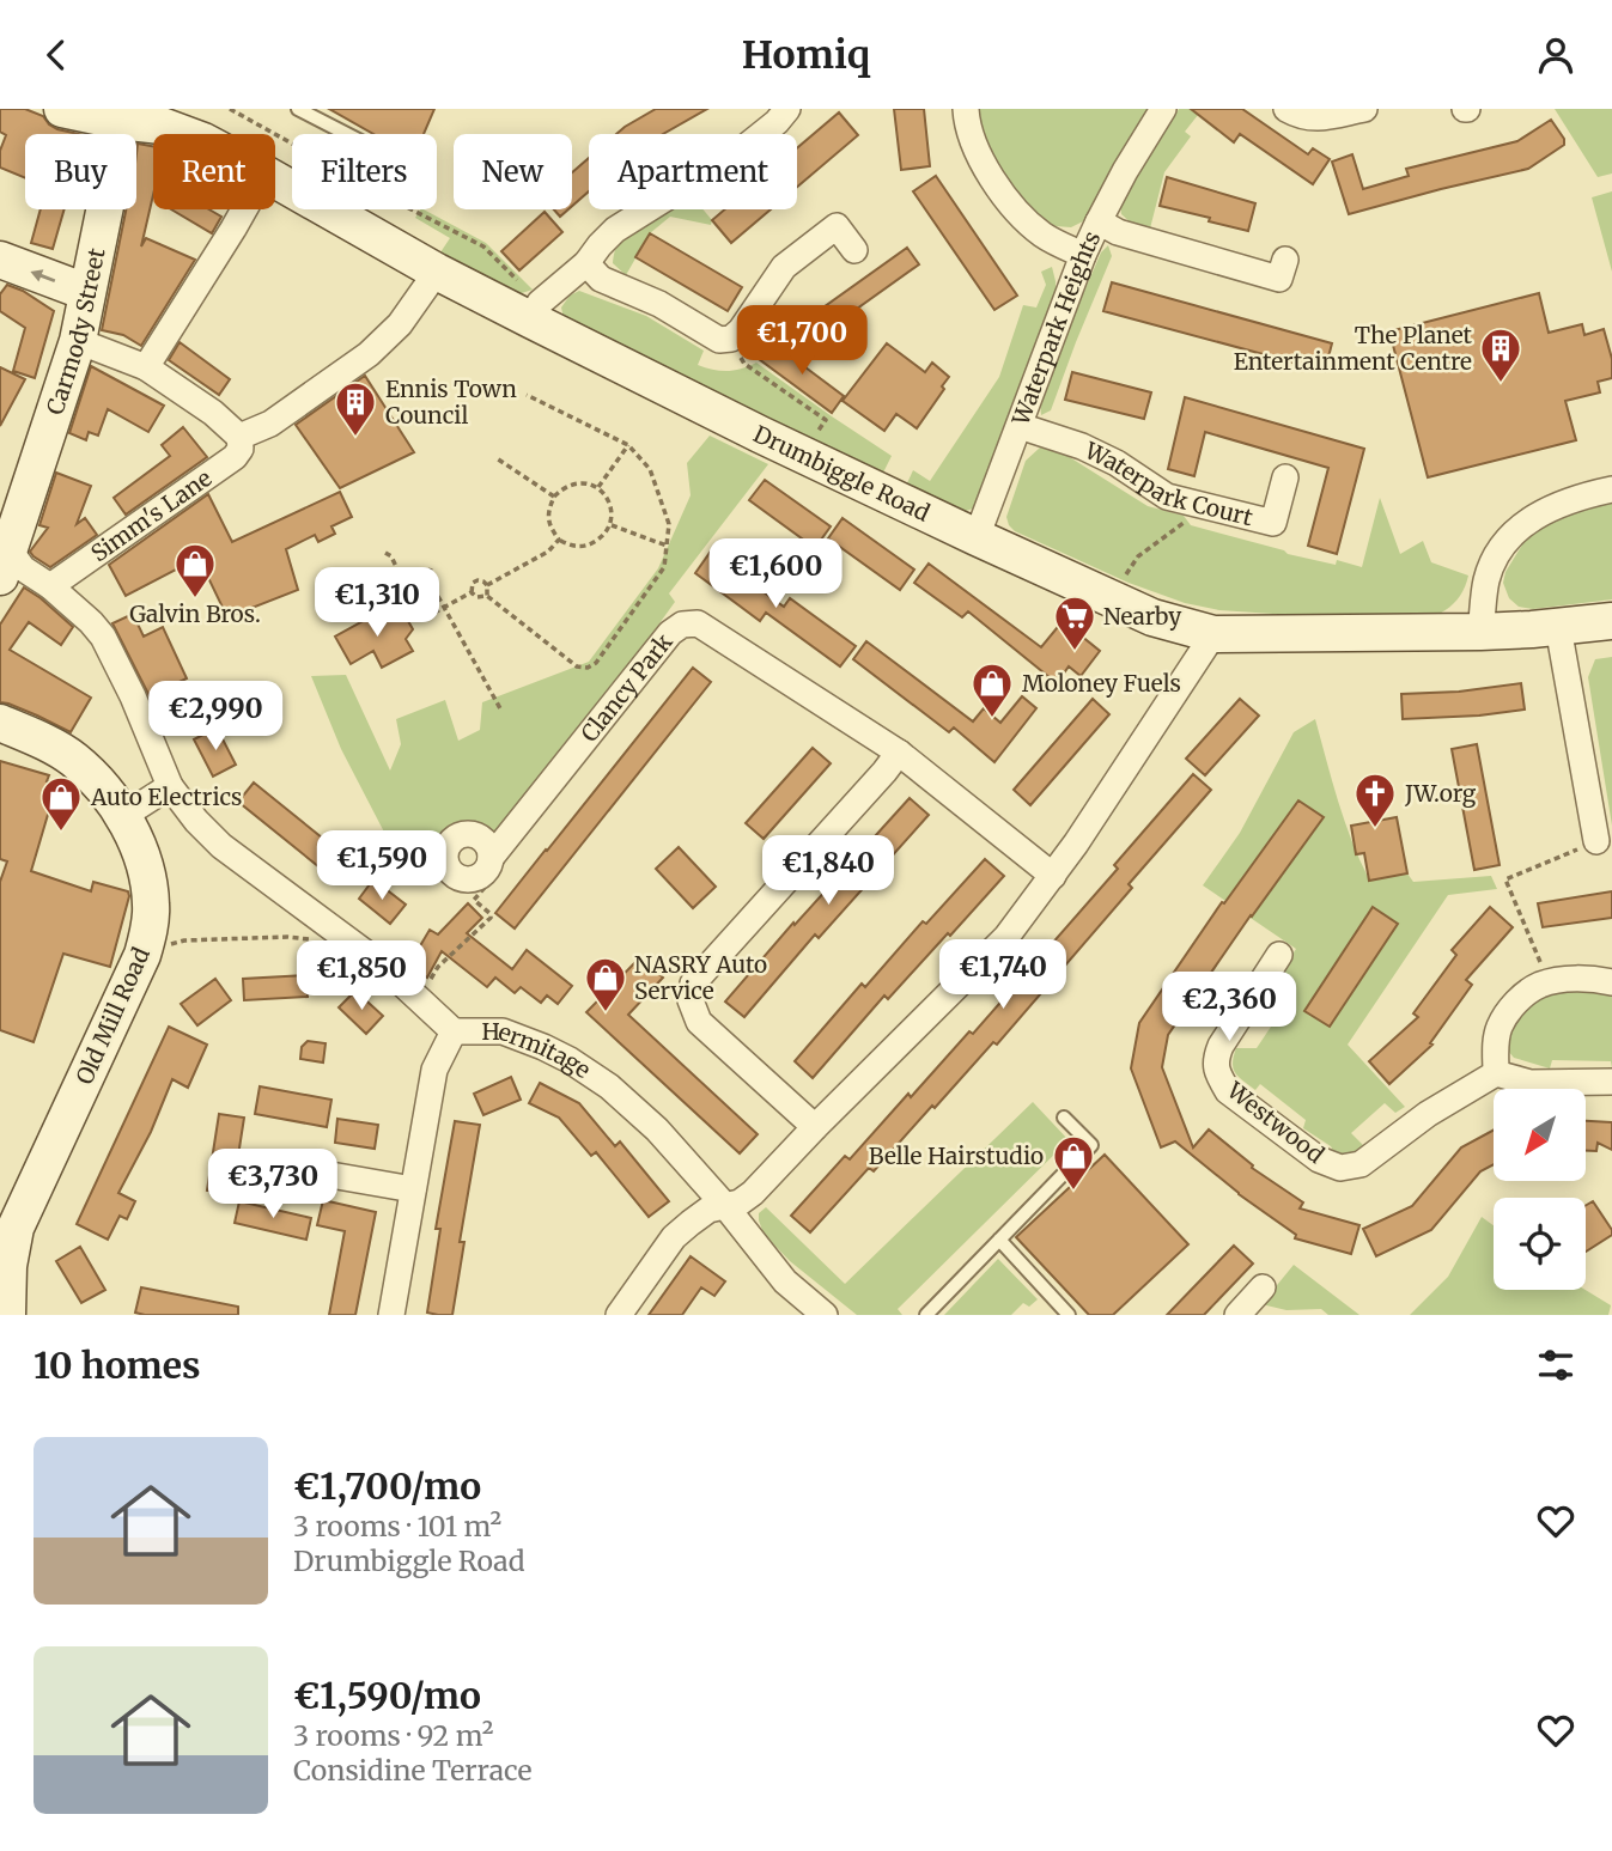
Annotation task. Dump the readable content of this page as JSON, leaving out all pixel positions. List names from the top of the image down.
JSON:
{
  "streets": {
    "street": [
      "Waterpark Heights",
      "Carmody Street",
      "Drumbiggle Road",
      "Waterpark Court",
      "Simm's Lane",
      "Clancy Park",
      "Old Mill Road",
      "Hermitage",
      "Westwood"
    ]
  },
  "crossings": [
    ["Waterpark Heights", "Drumbiggle Road"],
    ["Waterpark Heights", "Waterpark Court"],
    ["Carmody Street", "Drumbiggle Road"]
  ],
  "places": {
    "building": ["The Planet Entertainment Centre", "Ennis Town Council"],
    "shop": [
      "Galvin Bros.",
      "Moloney Fuels",
      "Auto Electrics",
      "NASRY Auto Service",
      "Belle Hairstudio"
    ],
    "supermarket": ["Nearby"],
    "church": ["JW.org"]
  },
  "north": "bottom left",
  "page": {
    "header": "Homiq",
    "chip": [
      "Buy",
      "Rent",
      "Filters",
      "New",
      "Apartment"
    ],
    "price": [
      "€1,700",
      "€1,600",
      "€1,310",
      "€2,990",
      "€1,590",
      "€1,840",
      "€1,740",
      "€1,850",
      "€2,360",
      "€3,730"
    ],
    "heading": "10 homes",
    "list": [
      {
        "name": "€1,700/mo",
        "note": "3 rooms · 101 m² · Drumbiggle Road"
      },
      {
        "name": "€1,590/mo",
        "note": "3 rooms · 92 m² · Considine Terrace"
      }
    ]
  }
}
